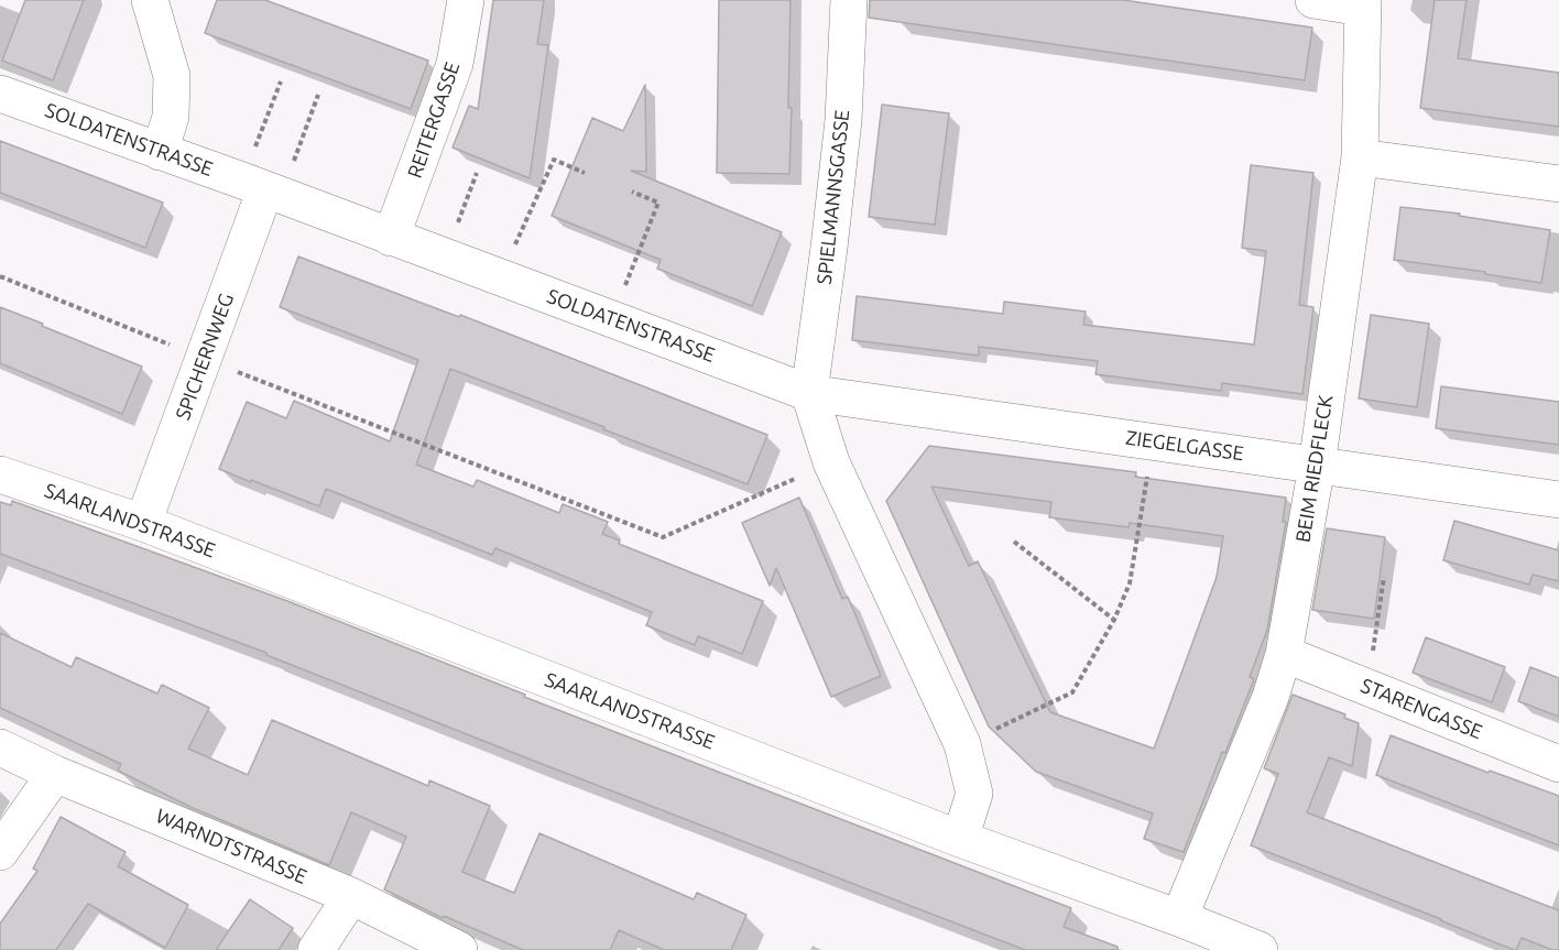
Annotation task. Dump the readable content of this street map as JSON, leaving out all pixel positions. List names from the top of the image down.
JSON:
{
  "streets": {
    "street": [
      "REITERGASSE",
      "SOLDATENSTRASSE",
      "SPIELMANNSGASSE",
      "SPICHERNWEG",
      "ZIEGELGASSE",
      "BEIM RIEDFLECK",
      "SAARLANDSTRASSE",
      "STARENGASSE",
      "WARNDTSTRASSE"
    ]
  },
  "crossings": [
    ["REITERGASSE", "SOLDATENSTRASSE"],
    ["SOLDATENSTRASSE", "SPIELMANNSGASSE"],
    ["SOLDATENSTRASSE", "SPICHERNWEG"],
    ["SOLDATENSTRASSE", "ZIEGELGASSE"],
    ["SPIELMANNSGASSE", "ZIEGELGASSE"],
    ["SPICHERNWEG", "SAARLANDSTRASSE"],
    ["ZIEGELGASSE", "BEIM RIEDFLECK"],
    ["BEIM RIEDFLECK", "SAARLANDSTRASSE"],
    ["BEIM RIEDFLECK", "STARENGASSE"]
  ]
}
